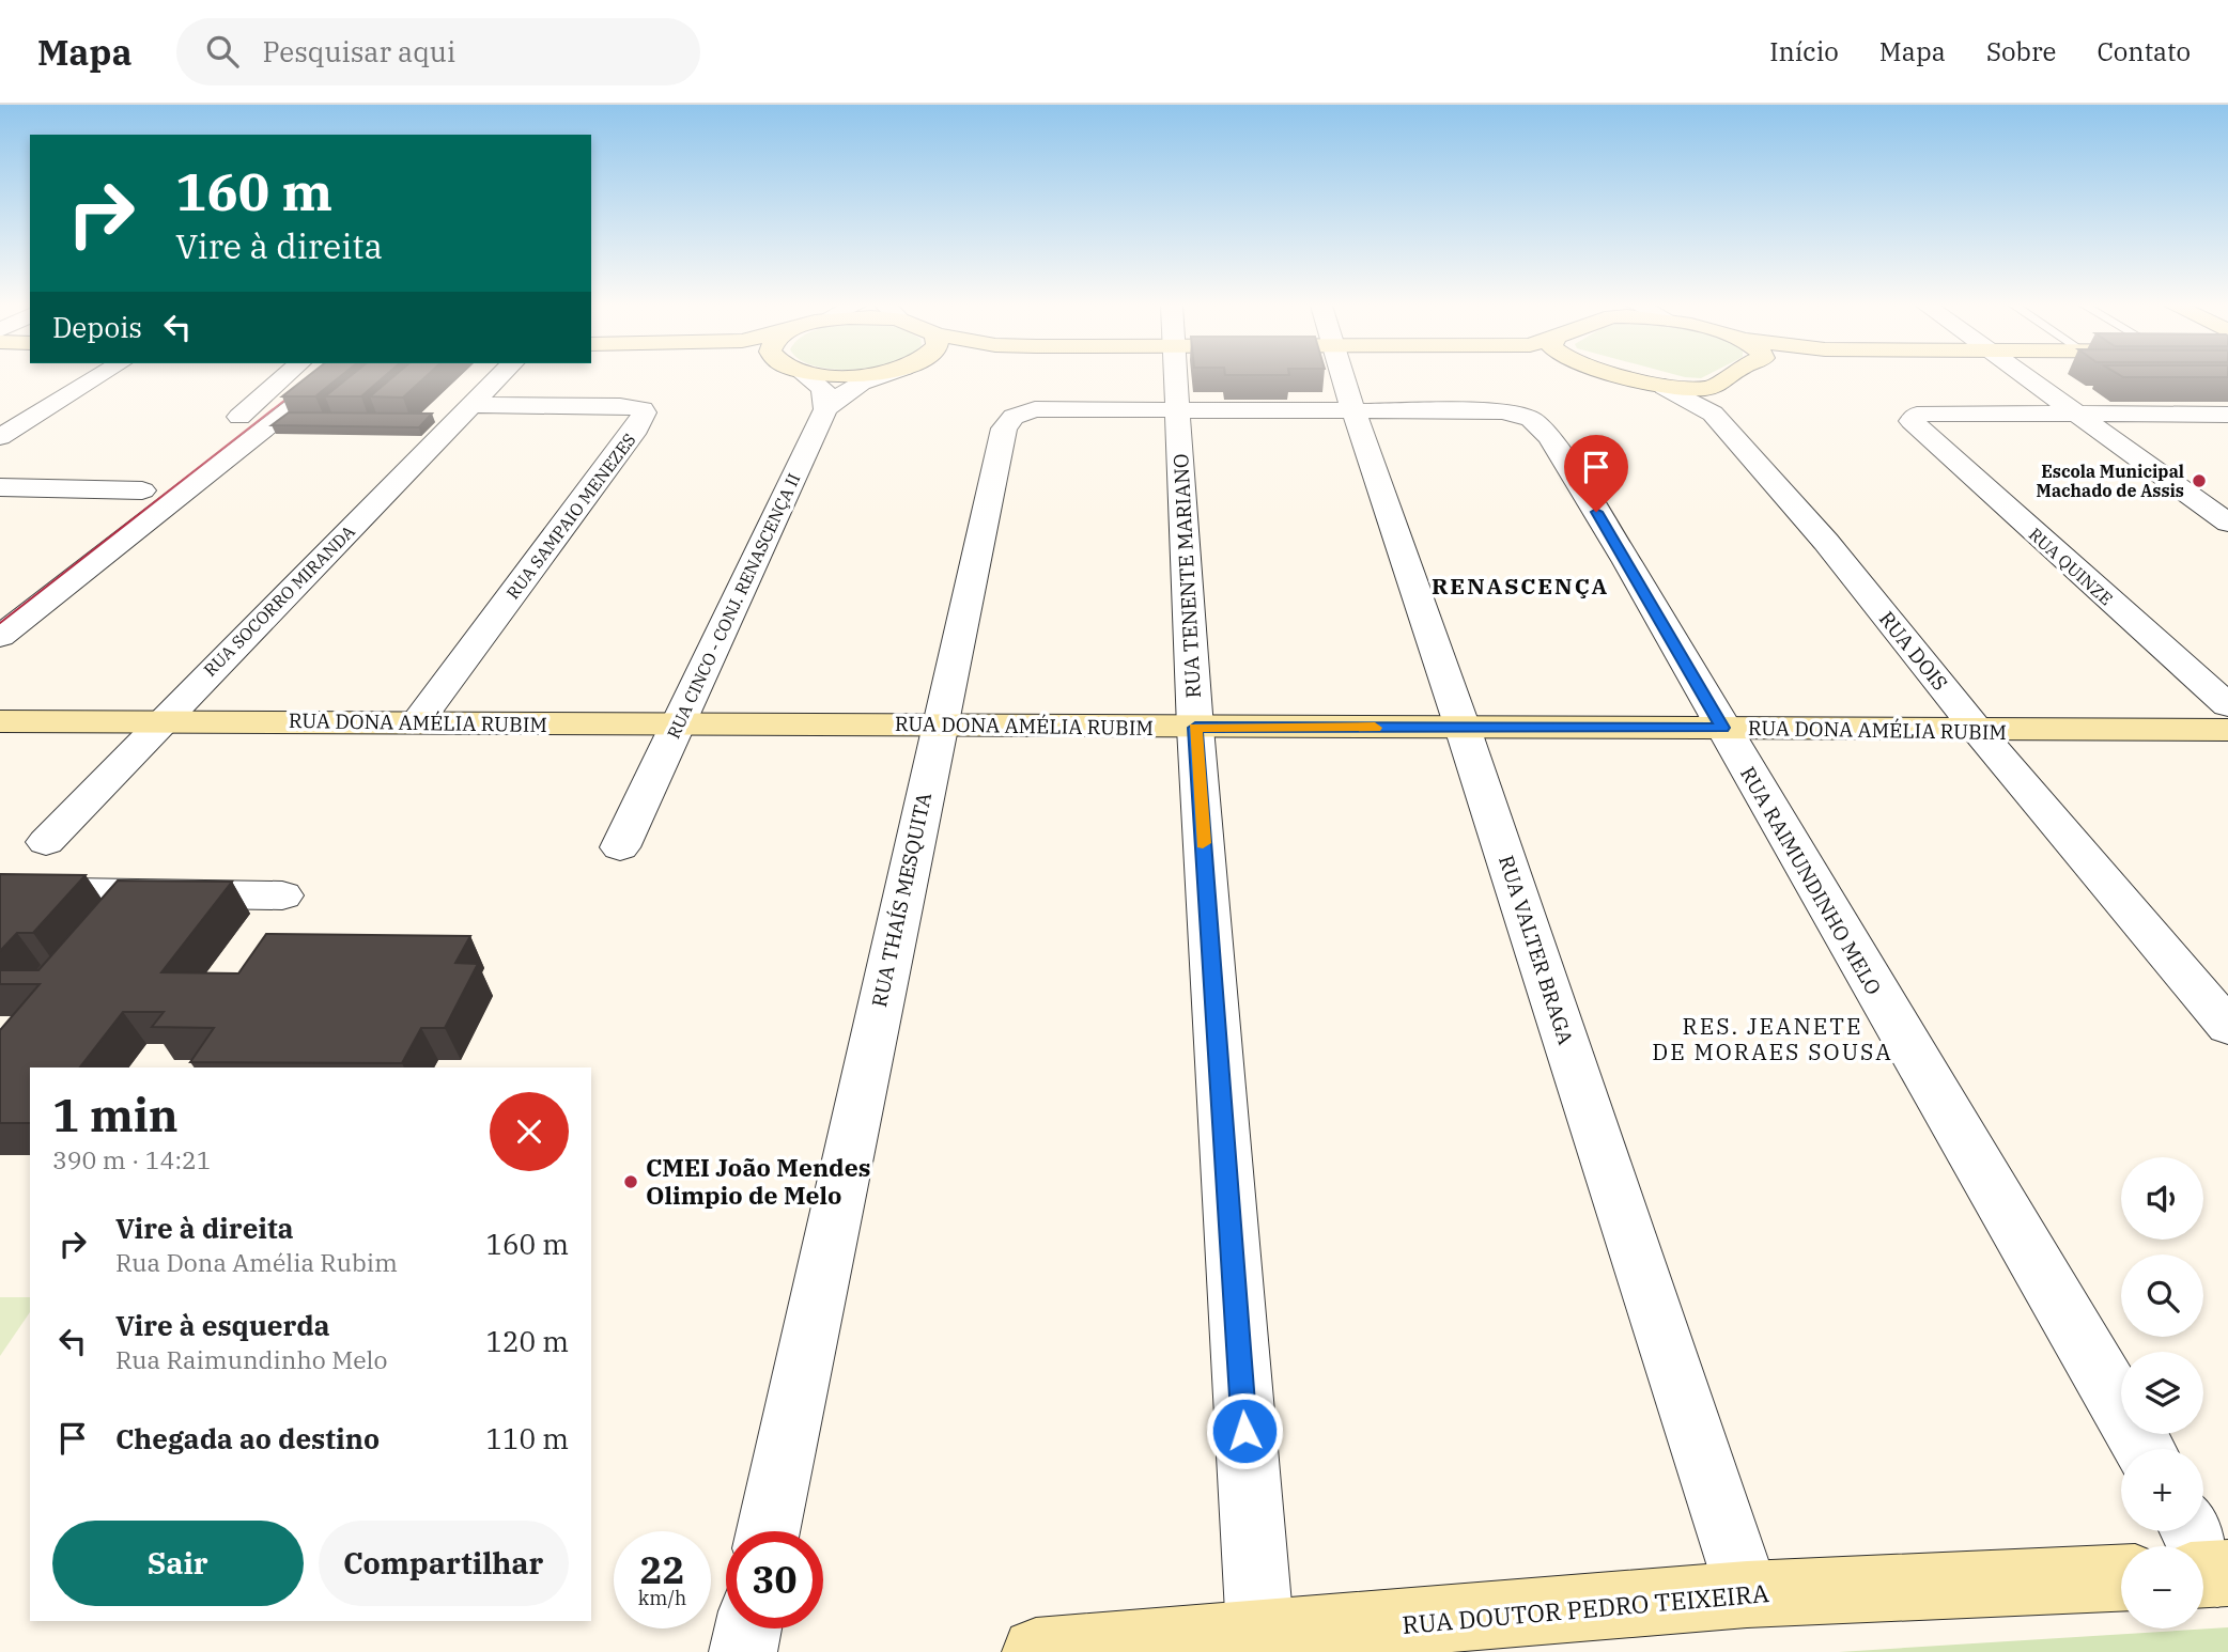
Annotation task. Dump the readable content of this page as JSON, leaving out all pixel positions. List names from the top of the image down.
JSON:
{
  "streets": {
    "street": [
      "RUA SAMPAIO MENEZES",
      "RUA QUINZE",
      "RUA TENENTE MARIANO",
      "RUA SOCORRO MIRANDA",
      "RUA CINCO - CONJ. RENASCENÇA II",
      "RUA DOIS",
      "RUA DONA AMÉLIA RUBIM",
      "RUA RAIMUNDINHO MELO",
      "RUA THAÍS MESQUITA",
      "RUA VALTER BRAGA",
      "RUA DOUTOR PEDRO TEIXEIRA"
    ]
  },
  "crossings": [
    ["RUA SAMPAIO MENEZES", "RUA SOCORRO MIRANDA"],
    ["RUA SAMPAIO MENEZES", "RUA DONA AMÉLIA RUBIM"],
    ["RUA TENENTE MARIANO", "RUA DONA AMÉLIA RUBIM"],
    ["RUA TENENTE MARIANO", "RUA RAIMUNDINHO MELO"],
    ["RUA TENENTE MARIANO", "RUA THAÍS MESQUITA"],
    ["RUA TENENTE MARIANO", "RUA DOUTOR PEDRO TEIXEIRA"],
    ["RUA SOCORRO MIRANDA", "RUA DONA AMÉLIA RUBIM"],
    ["RUA CINCO - CONJ. RENASCENÇA II", "RUA DONA AMÉLIA RUBIM"],
    ["RUA DOIS", "RUA DONA AMÉLIA RUBIM"],
    ["RUA DONA AMÉLIA RUBIM", "RUA RAIMUNDINHO MELO"],
    ["RUA DONA AMÉLIA RUBIM", "RUA THAÍS MESQUITA"],
    ["RUA DONA AMÉLIA RUBIM", "RUA VALTER BRAGA"],
    ["RUA RAIMUNDINHO MELO", "RUA THAÍS MESQUITA"],
    ["RUA RAIMUNDINHO MELO", "RUA VALTER BRAGA"],
    ["RUA VALTER BRAGA", "RUA DOUTOR PEDRO TEIXEIRA"]
  ],
  "districts": ["RENASCENÇA", "RES. JEANETE DE MORAES SOUSA"],
  "places": ["Escola Municipal Machado de Assis", "CMEI João Mendes Olimpio de Melo"],
  "page": {
    "header": "Mapa",
    "search": "Pesquisar aqui",
    "nav": [
      "Início",
      "Mapa",
      "Sobre",
      "Contato"
    ],
    "turn": ["160 m", "Vire à direita"],
    "then": "Depois",
    "heading": ["1 min", "390 m · 14:21"],
    "map_buttons": ["+", "−"],
    "list": [
      {
        "name": "Vire à direita",
        "note": "Rua Dona Amélia Rubim",
        "value": "160 m"
      },
      {
        "name": "Vire à esquerda",
        "note": "Rua Raimundinho Melo",
        "value": "120 m"
      },
      {
        "name": "Chegada ao destino",
        "value": "110 m"
      }
    ],
    "buttons": ["Sair", "Compartilhar"],
    "speed": "22 km/h",
    "limit": "30"
  }
}
